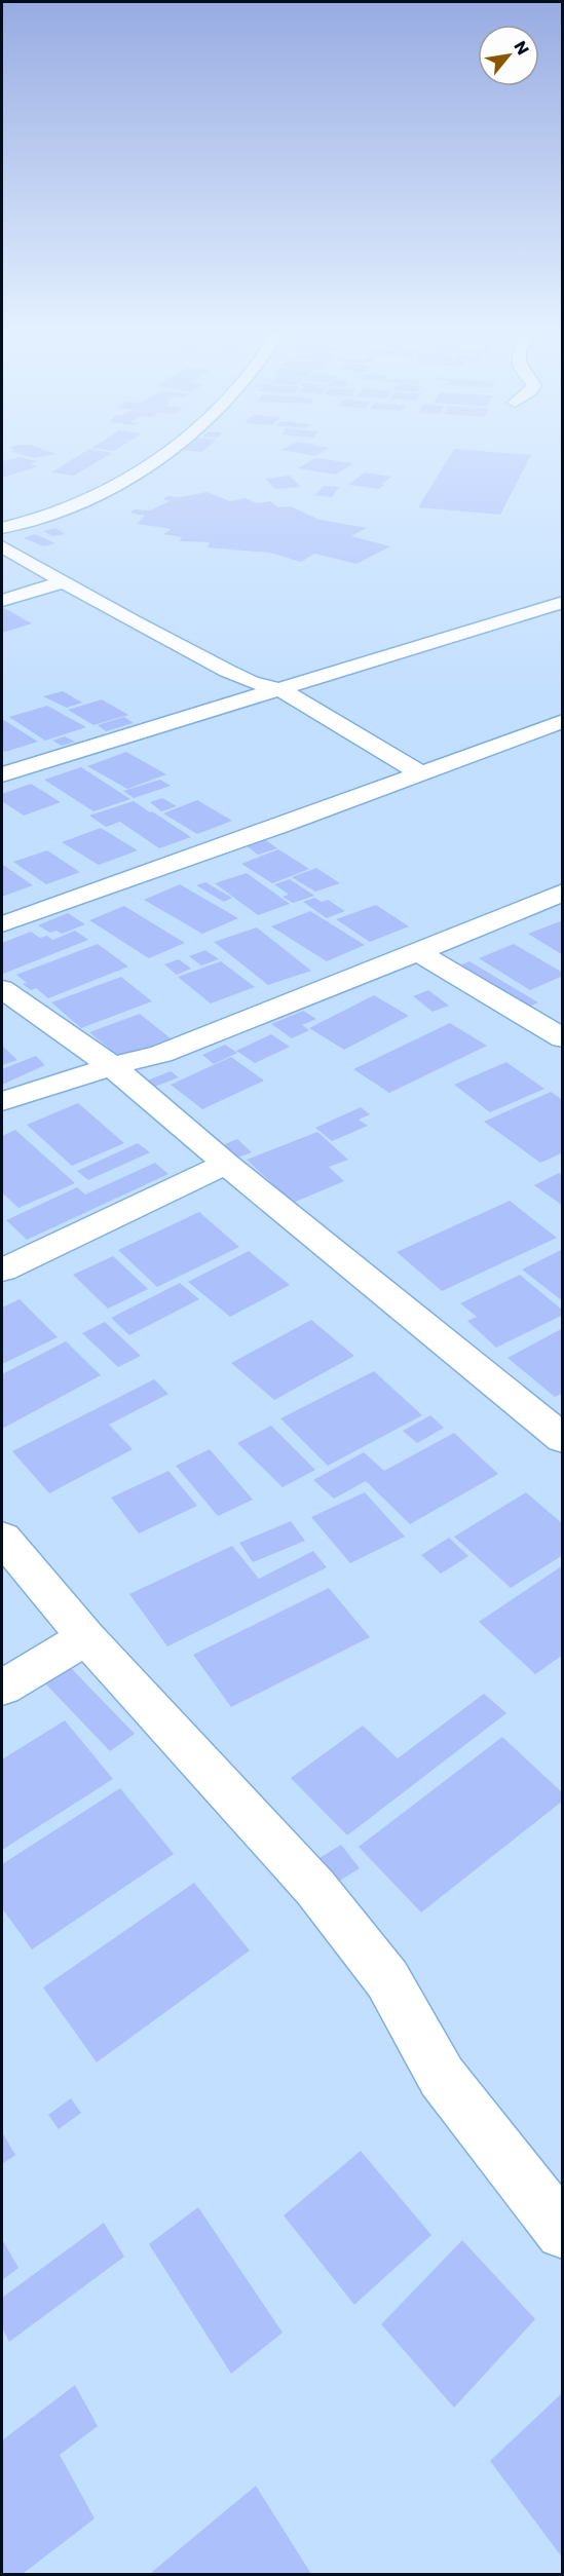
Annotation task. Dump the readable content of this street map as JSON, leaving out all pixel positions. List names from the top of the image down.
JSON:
{
  "north": "top right"
}
